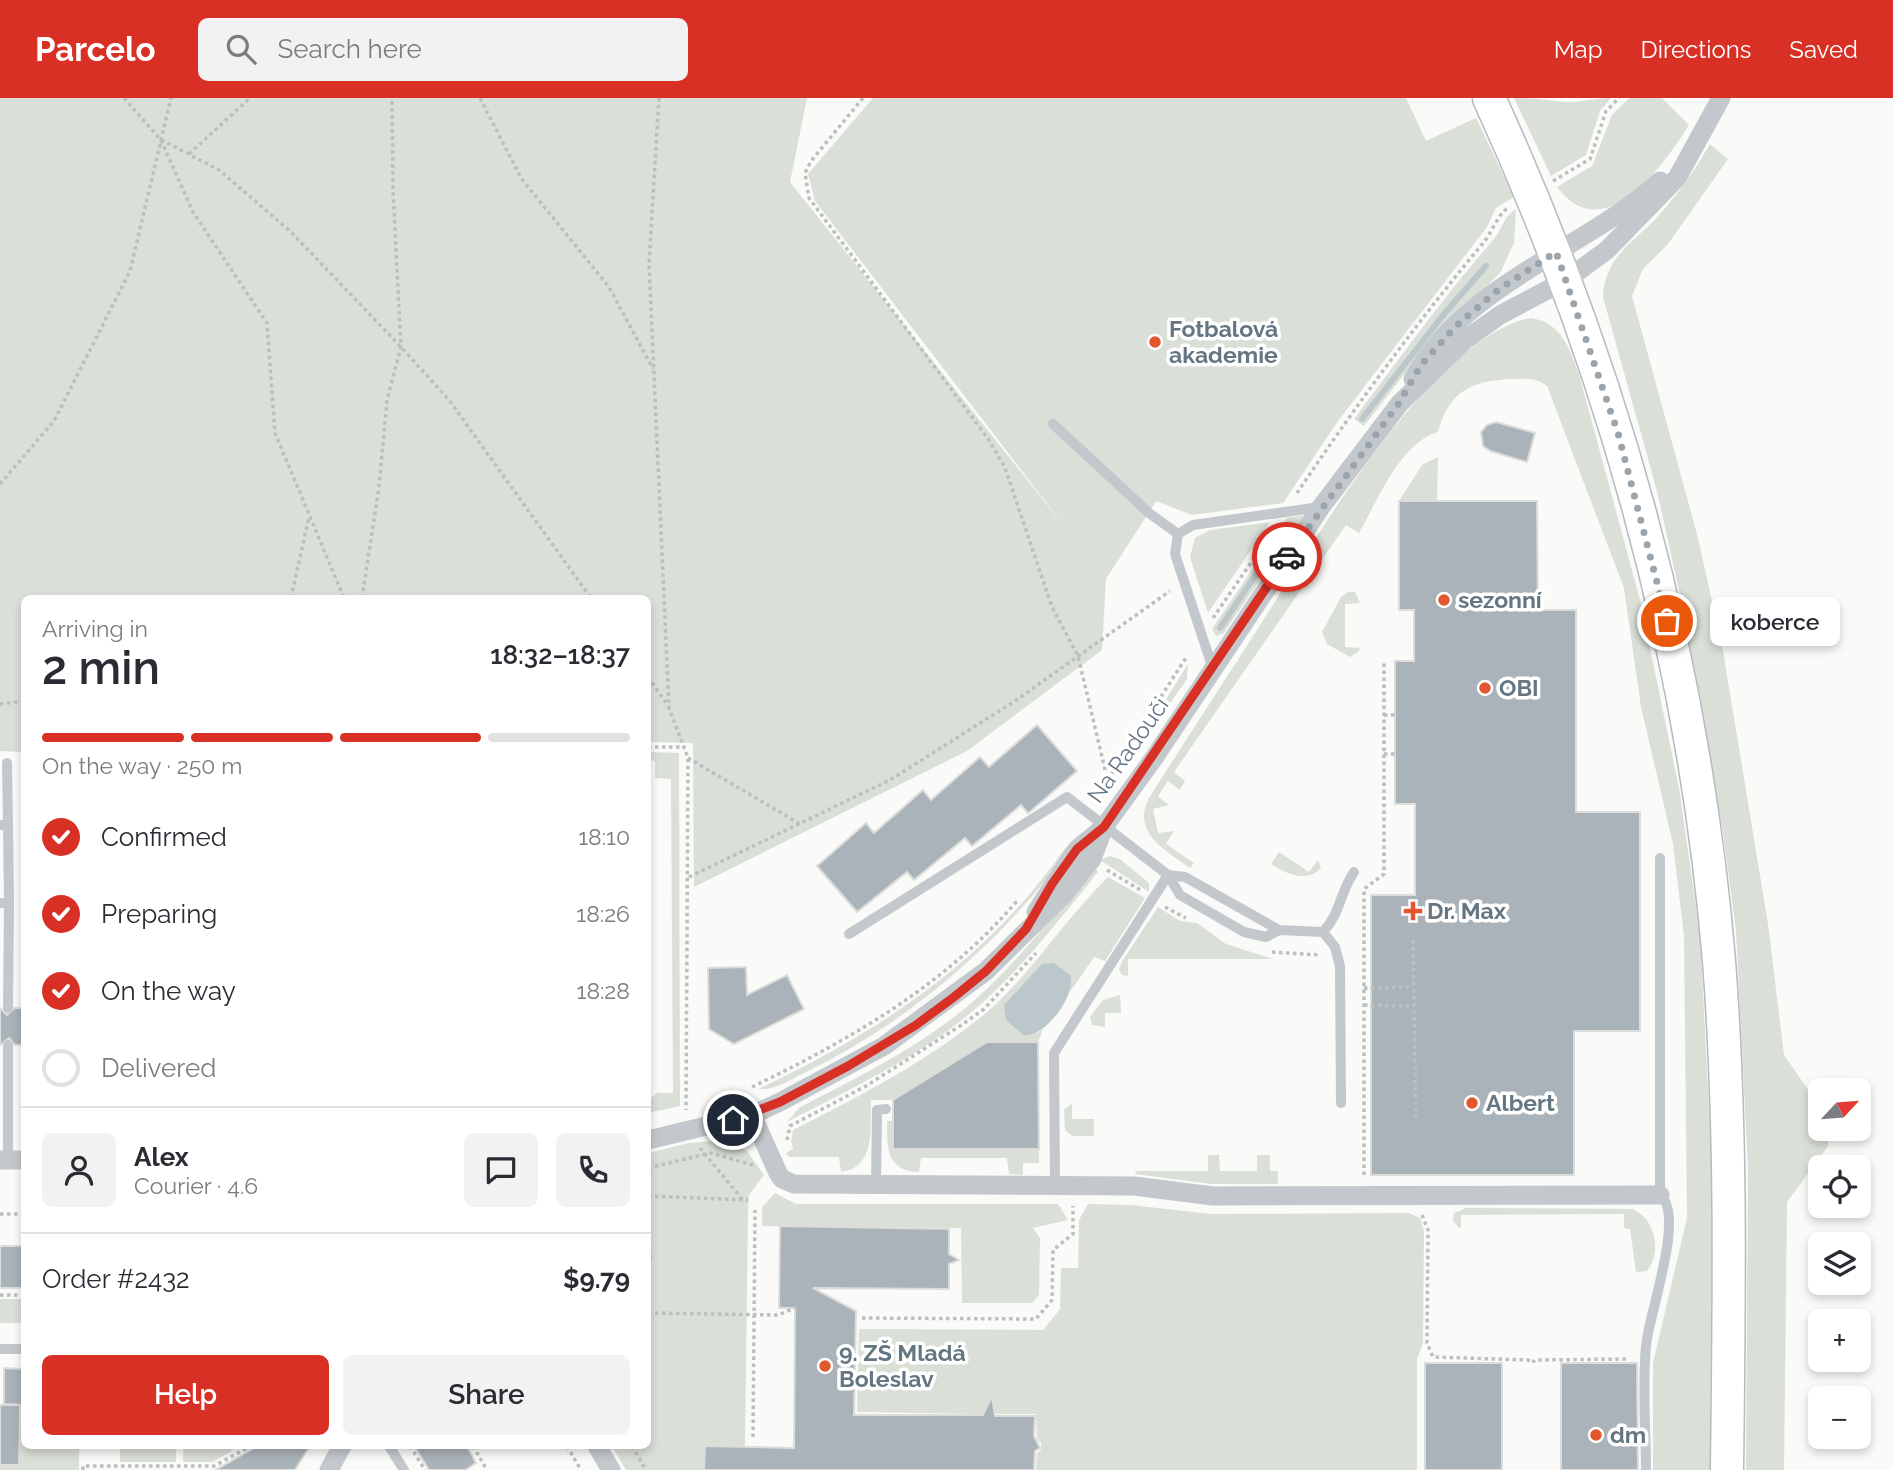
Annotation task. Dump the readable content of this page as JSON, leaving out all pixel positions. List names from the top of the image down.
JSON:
{
  "streets": {
    "street": ["Na Radouči"]
  },
  "places": {
    "other": [
      "Fotbalová akademie",
      "sezonní",
      "koberce",
      "OBI",
      "Albert",
      "9. ZŠ Mladá Boleslav",
      "dm"
    ],
    "health": ["Dr. Max"]
  },
  "north": "top right",
  "page": {
    "header": "Parcelo",
    "search": "Search here",
    "nav": ["Map", "Directions", "Saved"],
    "heading": ["2 min", "Arriving in", "18:32–18:37"],
    "panel": [
      "Alex",
      "Courier · 4.6",
      "Order #2432",
      "$9.79"
    ],
    "bubble": "koberce",
    "bar": "On the way · 250 m",
    "list": [
      ["Confirmed", "18:10"],
      ["Preparing", "18:26"],
      ["On the way", "18:28"],
      "Delivered"
    ],
    "map_buttons": ["+", "−"],
    "buttons": ["Help", "Share"]
  }
}
